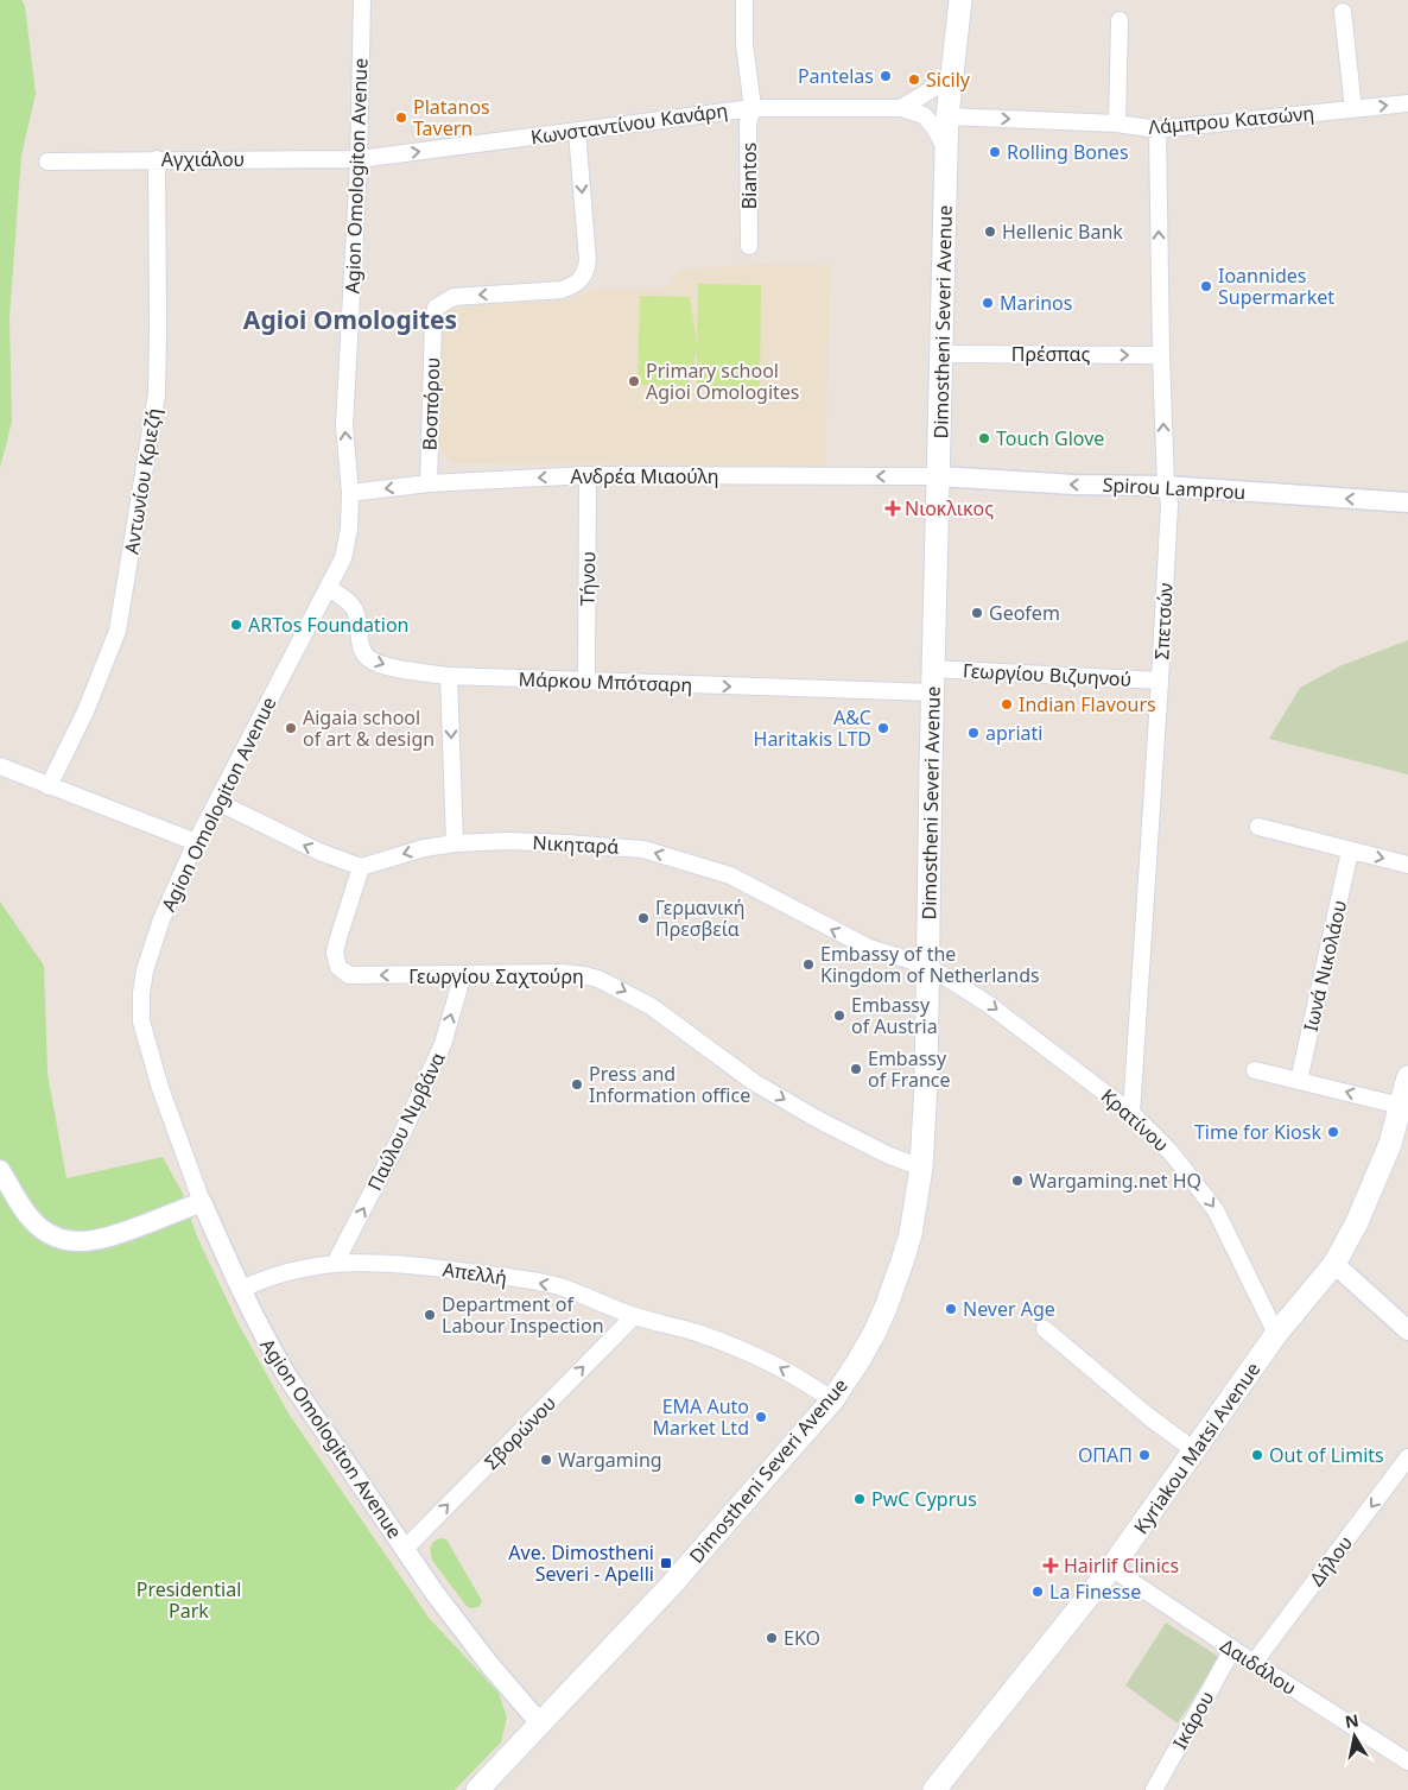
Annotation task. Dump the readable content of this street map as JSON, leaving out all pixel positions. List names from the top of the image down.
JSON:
{
  "streets": {
    "main road": ["Dimostheni Severi Avenue", "Kyriakou Matsi Avenue"],
    "street": [
      "Λάμπρου Κατσώνη",
      "Κωνσταντίνου Κανάρη",
      "Αγχιάλου",
      "Agion Omologiton Avenue",
      "Biantos",
      "Πρέσπας",
      "Βοσπόρου",
      "Ανδρέα Μιαούλη",
      "Αντωνίου Κριεζή",
      "Spirou Lamprou",
      "Τήνου",
      "Σπετσών",
      "Γεωργίου Βιζυηνού",
      "Μάρκου Μπότσαρη",
      "Νικηταρά",
      "Ιωνά Νικολάου",
      "Γεωργίου Σαχτούρη",
      "Κρατίνου",
      "Παύλου Νιρβάνα",
      "Απελλή",
      "Σβορώνου",
      "Δήλου",
      "Δαιδάλου",
      "Ικάρου"
    ]
  },
  "crossings": [
    ["Λάμπρου Κατσώνη", "Dimostheni Severi Avenue"],
    ["Λάμπρου Κατσώνη", "Σπετσών"],
    ["Κωνσταντίνου Κανάρη", "Αγχιάλου"],
    ["Κωνσταντίνου Κανάρη", "Agion Omologiton Avenue"],
    ["Κωνσταντίνου Κανάρη", "Biantos"],
    ["Κωνσταντίνου Κανάρη", "Dimostheni Severi Avenue"],
    ["Κωνσταντίνου Κανάρη", "Βοσπόρου"],
    ["Αγχιάλου", "Agion Omologiton Avenue"],
    ["Αγχιάλου", "Αντωνίου Κριεζή"],
    ["Agion Omologiton Avenue", "Dimostheni Severi Avenue"],
    ["Agion Omologiton Avenue", "Ανδρέα Μιαούλη"],
    ["Agion Omologiton Avenue", "Μάρκου Μπότσαρη"],
    ["Agion Omologiton Avenue", "Απελλή"],
    ["Agion Omologiton Avenue", "Σβορώνου"],
    ["Dimostheni Severi Avenue", "Πρέσπας"],
    ["Dimostheni Severi Avenue", "Ανδρέα Μιαούλη"],
    ["Dimostheni Severi Avenue", "Spirou Lamprou"],
    ["Dimostheni Severi Avenue", "Γεωργίου Βιζυηνού"],
    ["Dimostheni Severi Avenue", "Μάρκου Μπότσαρη"],
    ["Dimostheni Severi Avenue", "Νικηταρά"],
    ["Dimostheni Severi Avenue", "Γεωργίου Σαχτούρη"],
    ["Dimostheni Severi Avenue", "Κρατίνου"],
    ["Dimostheni Severi Avenue", "Απελλή"],
    ["Πρέσπας", "Σπετσών"],
    ["Βοσπόρου", "Ανδρέα Μιαούλη"],
    ["Ανδρέα Μιαούλη", "Spirou Lamprou"],
    ["Ανδρέα Μιαούλη", "Τήνου"],
    ["Spirou Lamprou", "Σπετσών"],
    ["Τήνου", "Μάρκου Μπότσαρη"],
    ["Σπετσών", "Γεωργίου Βιζυηνού"],
    ["Σπετσών", "Κρατίνου"],
    ["Νικηταρά", "Γεωργίου Σαχτούρη"],
    ["Νικηταρά", "Κρατίνου"],
    ["Γεωργίου Σαχτούρη", "Παύλου Νιρβάνα"],
    ["Κρατίνου", "Kyriakou Matsi Avenue"],
    ["Παύλου Νιρβάνα", "Απελλή"],
    ["Απελλή", "Σβορώνου"],
    ["Kyriakou Matsi Avenue", "Δαιδάλου"],
    ["Δήλου", "Δαιδάλου"],
    ["Δαιδάλου", "Ικάρου"]
  ],
  "one_way": [
    "Λάμπρου Κατσώνη",
    "Κωνσταντίνου Κανάρη",
    "Πρέσπας",
    "Ανδρέα Μιαούλη",
    "Spirou Lamprou",
    "Σπετσών",
    "Μάρκου Μπότσαρη",
    "Νικηταρά",
    "Κρατίνου",
    "Παύλου Νιρβάνα",
    "Απελλή",
    "Σβορώνου",
    "Δήλου"
  ],
  "districts": ["Agioi Omologites"],
  "parks": ["Presidential Park"],
  "places": {
    "other": [
      "Pantelas",
      "Sicily",
      "Platanos Tavern",
      "Rolling Bones",
      "Hellenic Bank",
      "Ioannides Supermarket",
      "Marinos",
      "Primary school Agioi Omologites",
      "Touch Glove",
      "Geofem",
      "ARTos Foundation",
      "Indian Flavours",
      "Aigaia school of art & design",
      "A&C Haritakis LTD",
      "apriati",
      "Γερμανική Πρεσβεία",
      "Embassy of the Kingdom of Netherlands",
      "Embassy of Austria",
      "Embassy of France",
      "Press and Information office",
      "Time for Kiosk",
      "Wargaming.net HQ",
      "Never Age",
      "Department of Labour Inspection",
      "EMA Auto Market Ltd",
      "ΟΠΑΠ",
      "Out of Limits",
      "Wargaming",
      "PwC Cyprus",
      "La Finesse",
      "EKO"
    ],
    "health": ["Νιοκλικος", "Hairlif Clinics"],
    "transit": ["Ave. Dimostheni Severi - Apelli"]
  },
  "north": "top"
}
